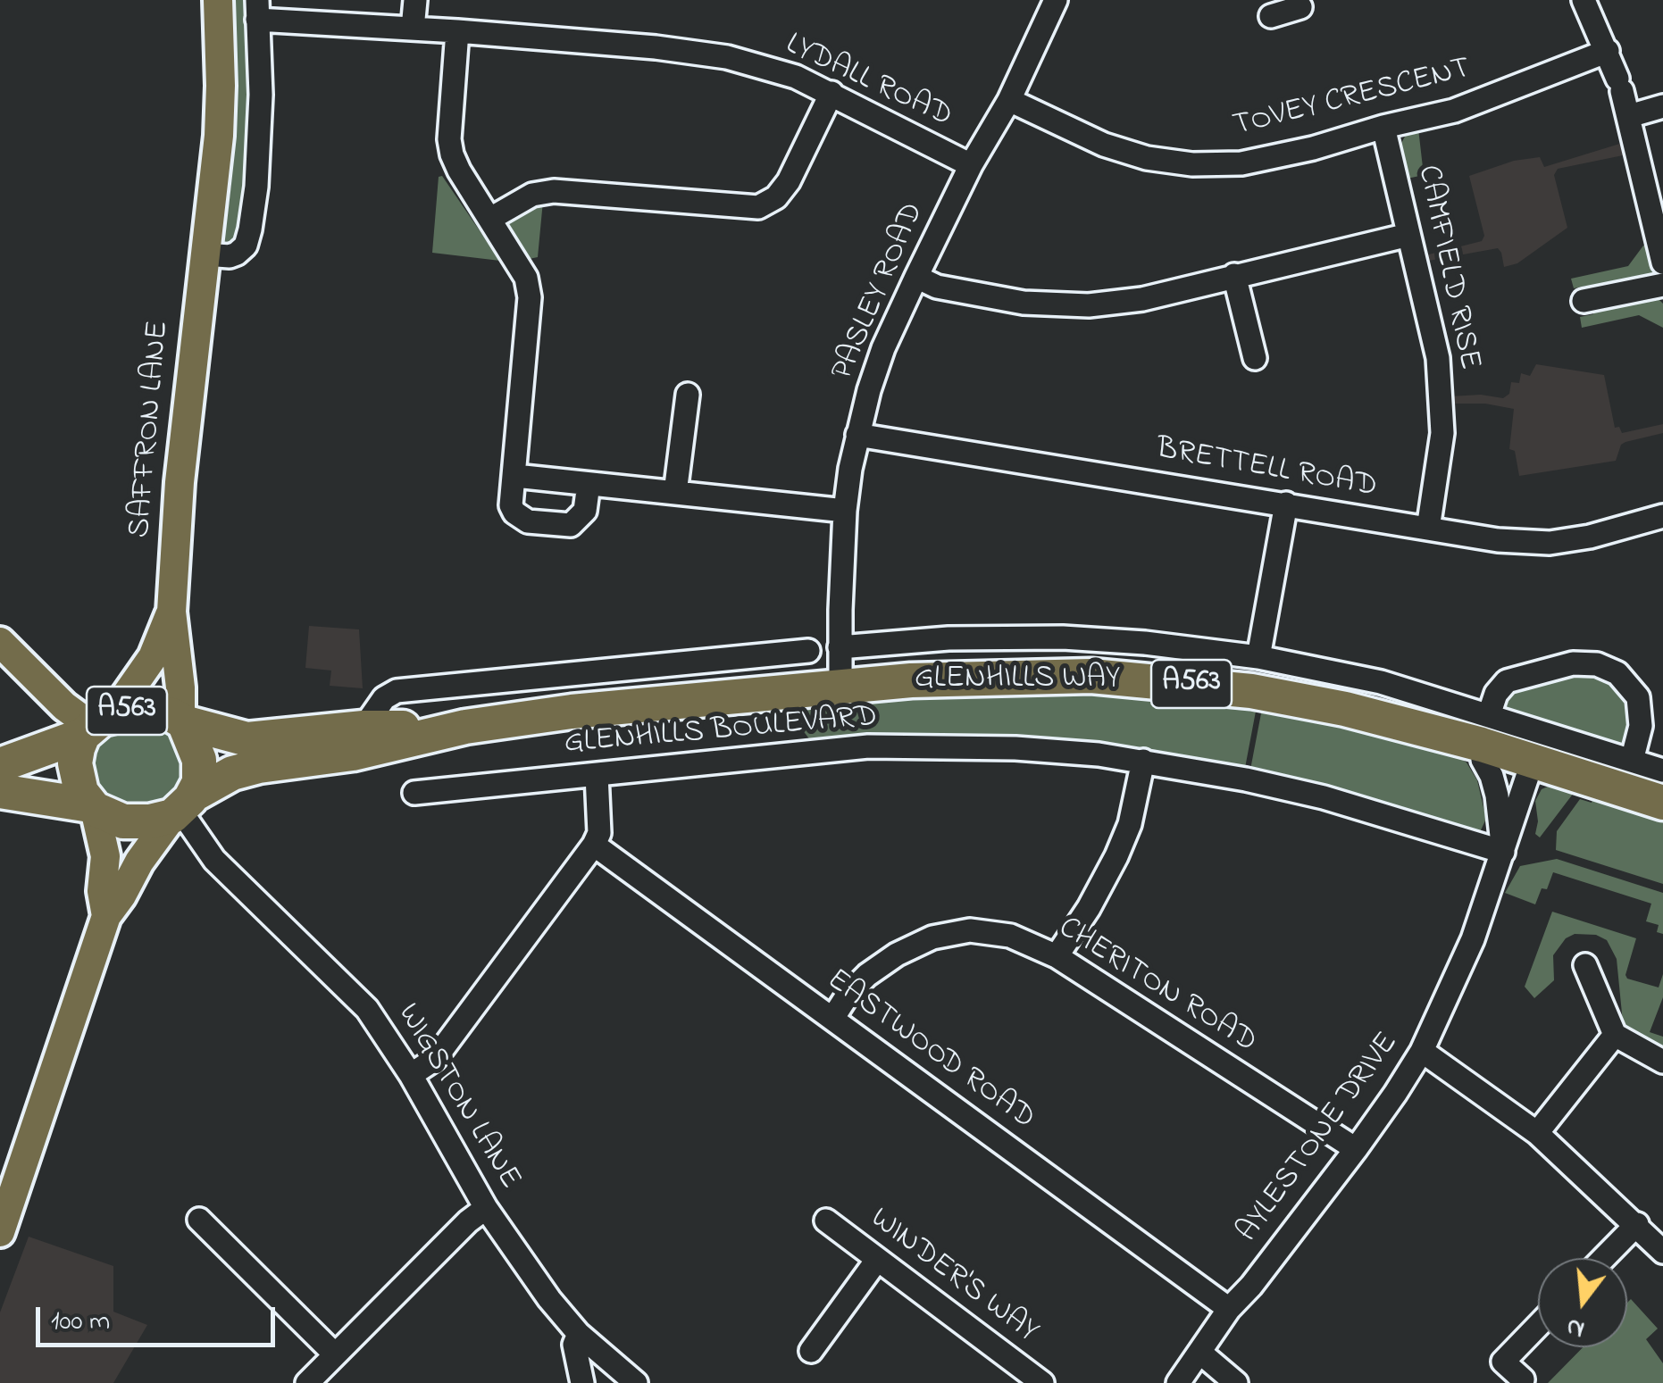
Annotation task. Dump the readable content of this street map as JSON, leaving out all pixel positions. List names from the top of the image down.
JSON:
{
  "streets": {
    "highway": ["GLENHILLS WAY", "A563"],
    "main road": ["SAFFRON LANE"],
    "street": [
      "LYDALL ROAD",
      "TOVEY CRESCENT",
      "CAMFIELD RISE",
      "PASLEY ROAD",
      "BRETTELL ROAD",
      "GLENHILLS BOULEVARD",
      "CHERITON ROAD",
      "EASTWOOD ROAD",
      "WIGSTON LANE",
      "AYLESTONE DRIVE",
      "WINDER'S WAY"
    ]
  },
  "crossings": [
    ["LYDALL ROAD", "PASLEY ROAD"],
    ["TOVEY CRESCENT", "CAMFIELD RISE"],
    ["TOVEY CRESCENT", "PASLEY ROAD"],
    ["CAMFIELD RISE", "BRETTELL ROAD"],
    ["PASLEY ROAD", "BRETTELL ROAD"],
    ["PASLEY ROAD", "GLENHILLS WAY"],
    ["SAFFRON LANE", "GLENHILLS WAY"],
    ["SAFFRON LANE", "A563"],
    ["SAFFRON LANE", "WIGSTON LANE"],
    ["GLENHILLS WAY", "A563"],
    ["GLENHILLS WAY", "GLENHILLS BOULEVARD"],
    ["GLENHILLS WAY", "WIGSTON LANE"],
    ["GLENHILLS WAY", "AYLESTONE DRIVE"],
    ["A563", "WIGSTON LANE"],
    ["GLENHILLS BOULEVARD", "AYLESTONE DRIVE"],
    ["CHERITON ROAD", "EASTWOOD ROAD"],
    ["CHERITON ROAD", "AYLESTONE DRIVE"],
    ["EASTWOOD ROAD", "AYLESTONE DRIVE"]
  ],
  "scale_bar": "100 m",
  "north": "bottom"
}
